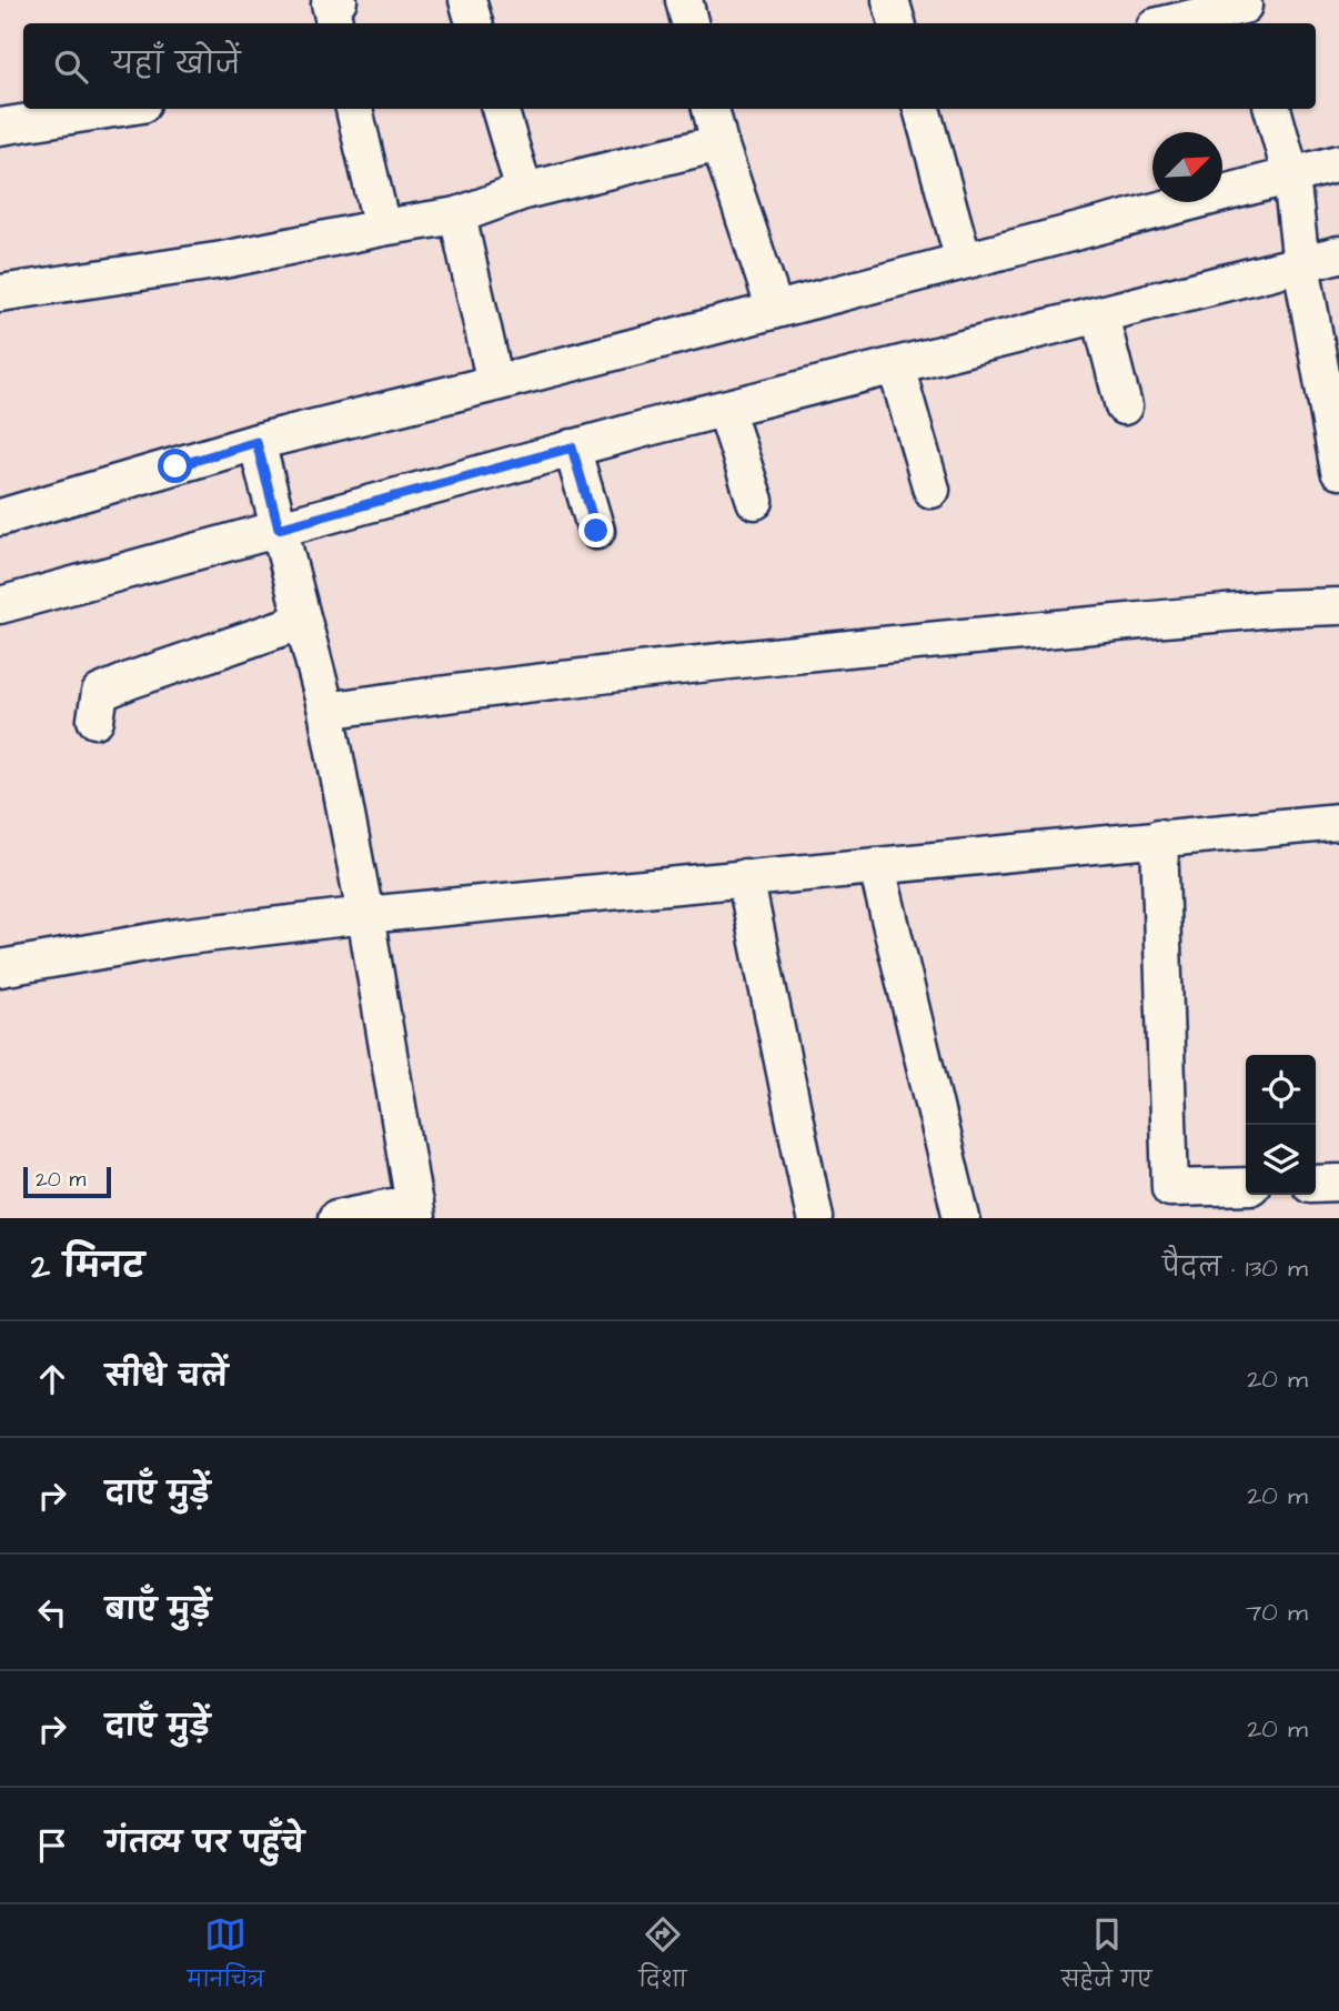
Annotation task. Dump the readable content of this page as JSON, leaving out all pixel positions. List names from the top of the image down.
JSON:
{
  "scale_bar": "20 m",
  "north": "top right",
  "page": {
    "search": "यहाँ खोजें",
    "scale": "20 m",
    "heading": ["2 मिनट", "पैदल · 130 m"],
    "list": [
      ["सीधे चलें", "20 m"],
      ["दाएँ मुड़ें", "20 m"],
      ["बाएँ मुड़ें", "70 m"],
      ["दाएँ मुड़ें", "20 m"],
      "गंतव्य पर पहुँचे"
    ],
    "nav": ["मानचित्र", "दिशा", "सहेजे गए"]
  }
}
